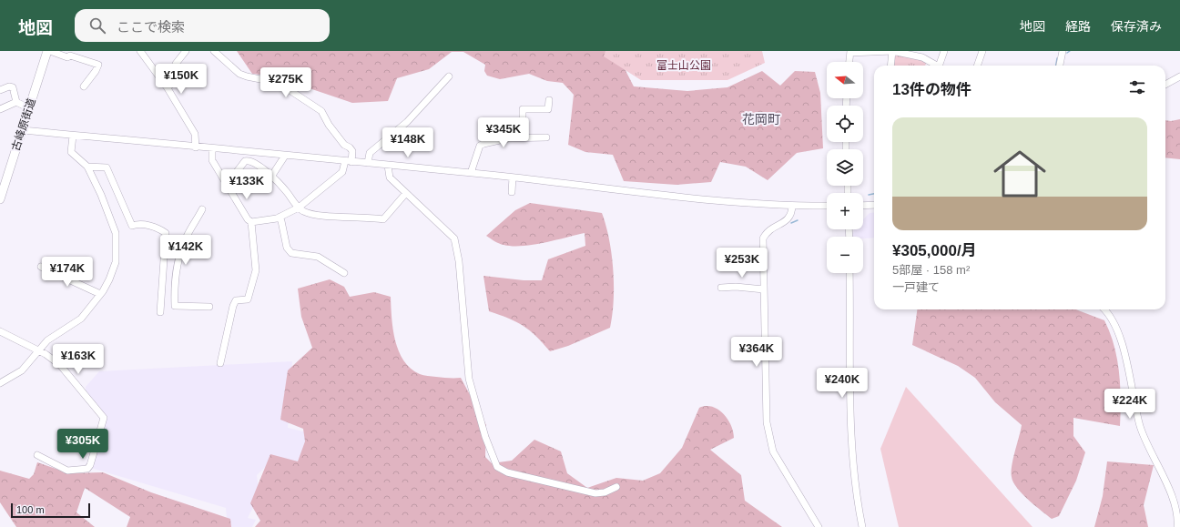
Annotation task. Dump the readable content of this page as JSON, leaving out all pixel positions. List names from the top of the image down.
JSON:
{
  "streets": {
    "main road": ["古峰原街道"]
  },
  "districts": ["花岡町"],
  "parks": ["富士山公園"],
  "scale_bar": "100 m",
  "north": "left",
  "page": {
    "header": "地図",
    "search": "ここで検索",
    "nav": ["地図", "経路", "保存済み"],
    "map_buttons": ["+", "−"],
    "price": [
      "¥150K",
      "¥275K",
      "¥345K",
      "¥148K",
      "¥133K",
      "¥142K",
      "¥253K",
      "¥174K",
      "¥364K",
      "¥163K",
      "¥240K",
      "¥224K",
      "¥305K"
    ],
    "heading": "13件の物件",
    "list": [
      {
        "name": "¥305,000/月",
        "note": "5部屋 · 158 m² · 一戸建て"
      }
    ],
    "scale": "100 m"
  }
}
